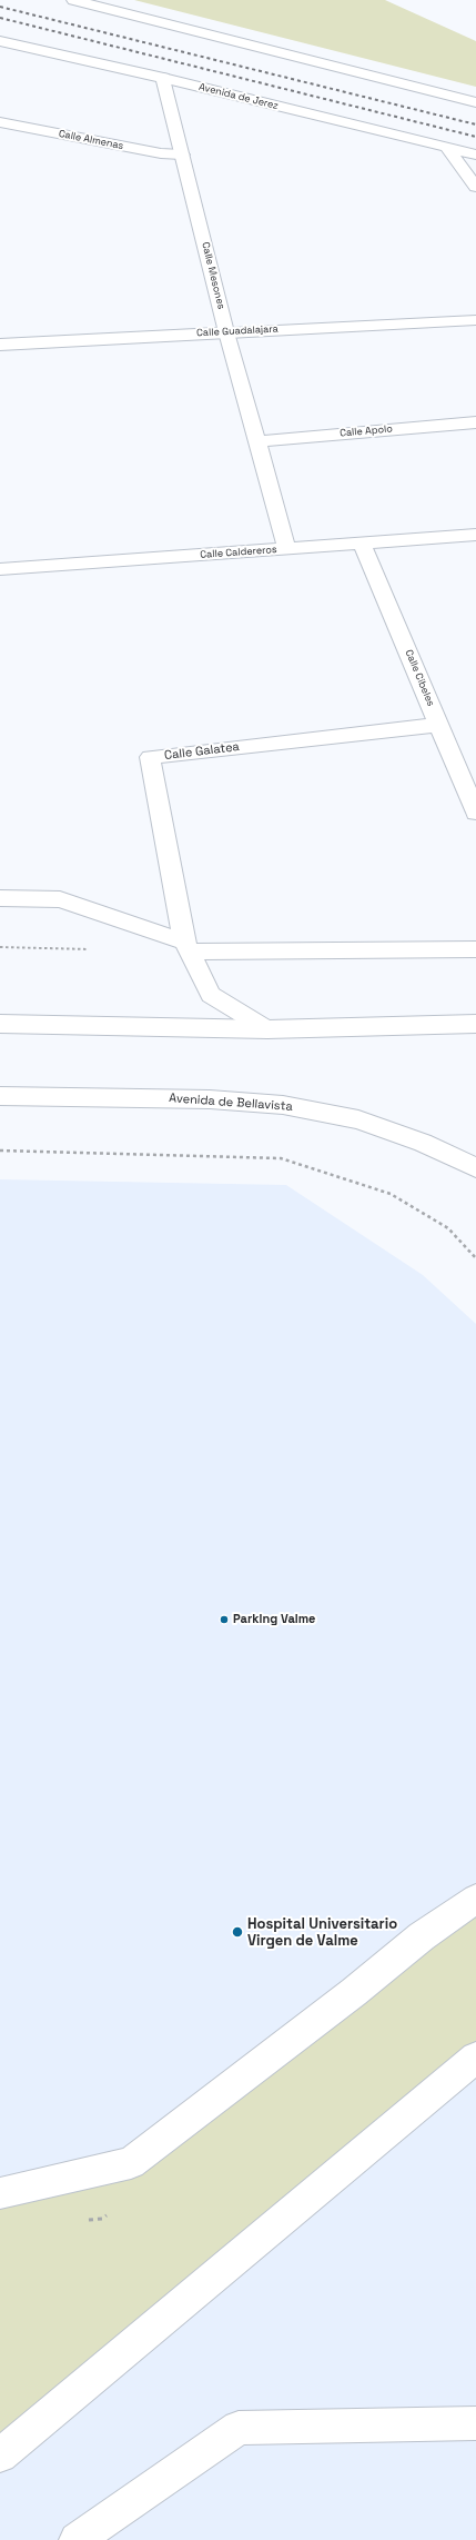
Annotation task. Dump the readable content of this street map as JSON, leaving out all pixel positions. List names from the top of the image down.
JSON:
{
  "streets": {
    "street": [
      "Avenida de Jerez",
      "Calle Almenas",
      "Calle Mesones",
      "Calle Guadalajara",
      "Calle Apolo",
      "Calle Caldereros",
      "Calle Cibeles",
      "Calle Galatea",
      "Avenida de Bellavista"
    ]
  },
  "crossings": [
    ["Avenida de Jerez", "Calle Mesones"],
    ["Calle Almenas", "Calle Mesones"],
    ["Calle Mesones", "Calle Guadalajara"],
    ["Calle Mesones", "Calle Apolo"],
    ["Calle Mesones", "Calle Caldereros"],
    ["Calle Caldereros", "Calle Cibeles"],
    ["Calle Cibeles", "Calle Galatea"]
  ],
  "places": ["Parking Valme", "Hospital Universitario Virgen de Valme"]
}
